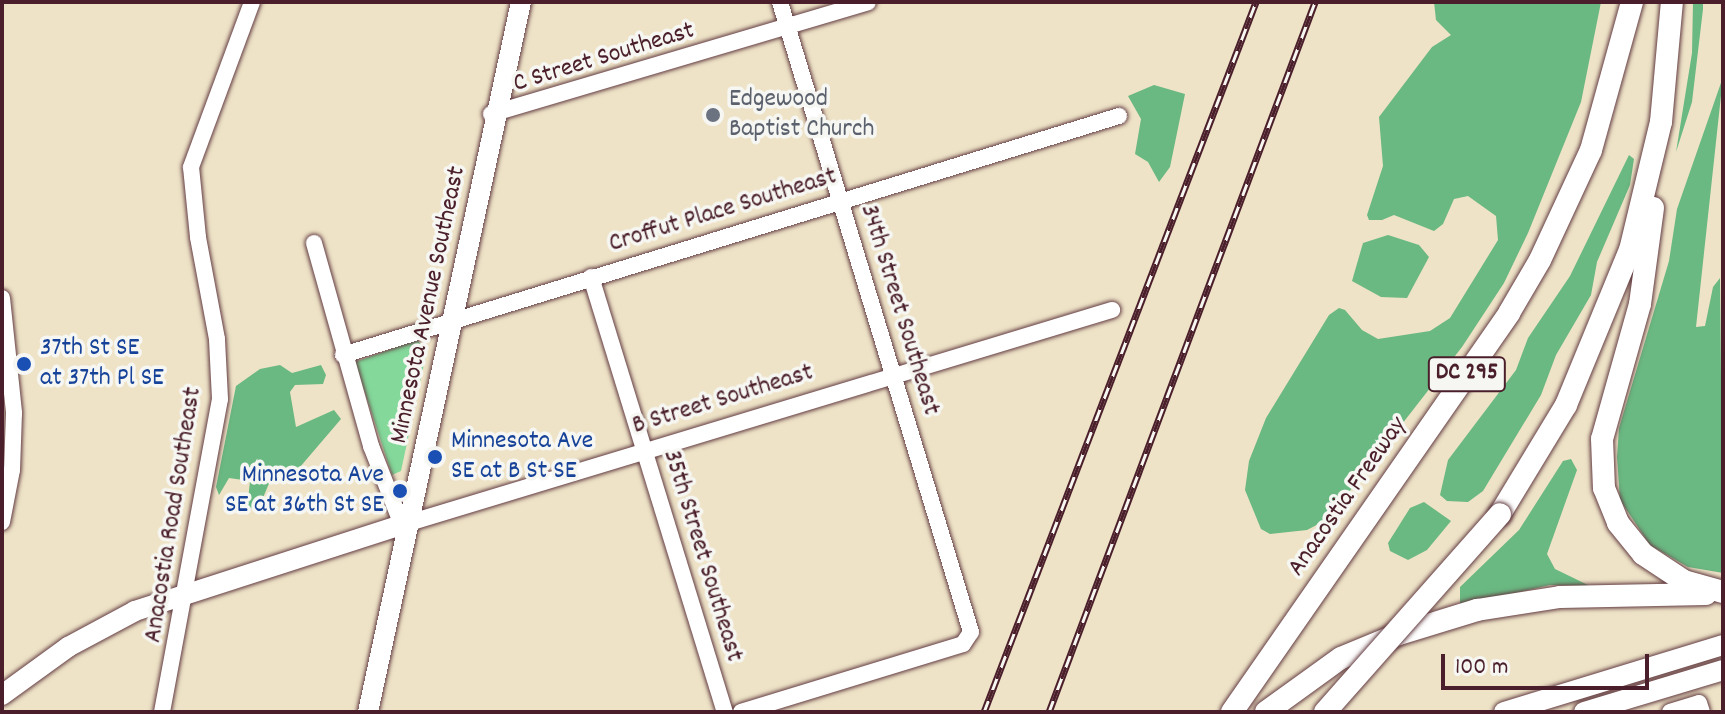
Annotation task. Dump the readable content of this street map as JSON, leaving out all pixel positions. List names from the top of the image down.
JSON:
{
  "streets": {
    "highway": ["DC 295", "Anacostia Freeway"],
    "main road": ["Minnesota Avenue Southeast", "B Street Southeast"],
    "street": [
      "C Street Southeast",
      "Croffut Place Southeast",
      "34th Street Southeast",
      "Anacostia Road Southeast",
      "35th Street Southeast"
    ]
  },
  "crossings": [
    ["C Street Southeast", "Minnesota Avenue Southeast"],
    ["C Street Southeast", "34th Street Southeast"],
    ["Croffut Place Southeast", "Minnesota Avenue Southeast"],
    ["Croffut Place Southeast", "34th Street Southeast"],
    ["Croffut Place Southeast", "35th Street Southeast"],
    ["Minnesota Avenue Southeast", "B Street Southeast"],
    ["34th Street Southeast", "B Street Southeast"],
    ["B Street Southeast", "Anacostia Road Southeast"],
    ["B Street Southeast", "35th Street Southeast"]
  ],
  "places": [
    "Edgewood Baptist Church",
    "37th St SE at 37th Pl SE",
    "Minnesota Ave SE at B St SE",
    "Minnesota Ave SE at 36th St SE"
  ],
  "scale_bar": "100 m"
}
